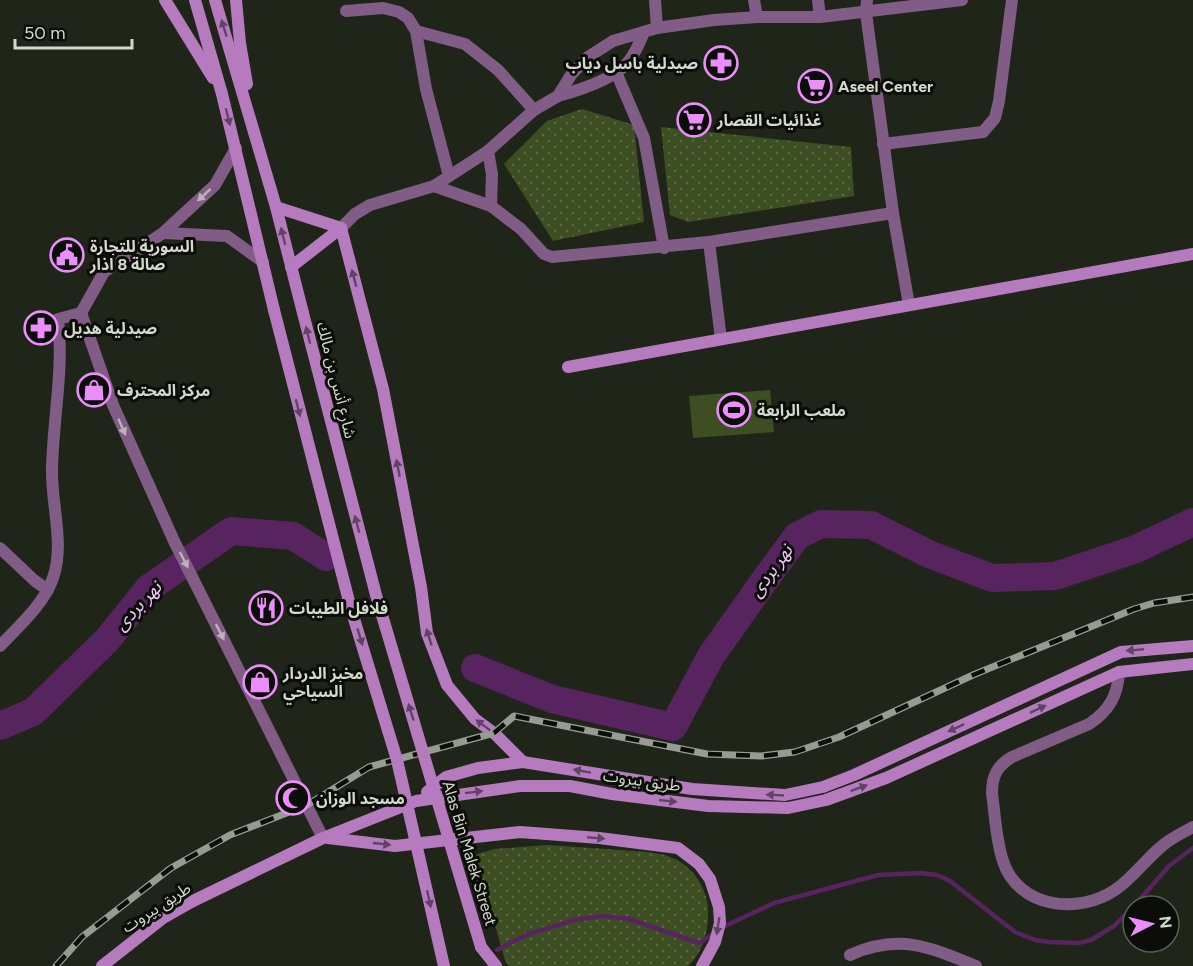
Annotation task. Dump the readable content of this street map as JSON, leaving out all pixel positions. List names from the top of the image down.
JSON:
{
  "streets": {
    "street": ["شارع أنس بن مالك", "طريق بيروت", "Alas Bin Malek Street"]
  },
  "crossings": [
    ["شارع أنس بن مالك", "Alas Bin Malek Street"]
  ],
  "water": ["نهر بردى"],
  "places": {
    "pharmacy": ["صيدلية باسل دياب", "صيدلية هديل"],
    "supermarket": ["Aseel Center", "غذائيات القصار"],
    "public building": ["السورية للتجارة صالة 8 اذار"],
    "shop": ["مركز المحترف", "مخبز الدردار السياحي"],
    "sports": ["ملعب الرابعة"],
    "restaurant": ["فلافل الطيبات"],
    "mosque": ["مسجد الوزان"]
  },
  "scale_bar": "50 m",
  "north": "right"
}
